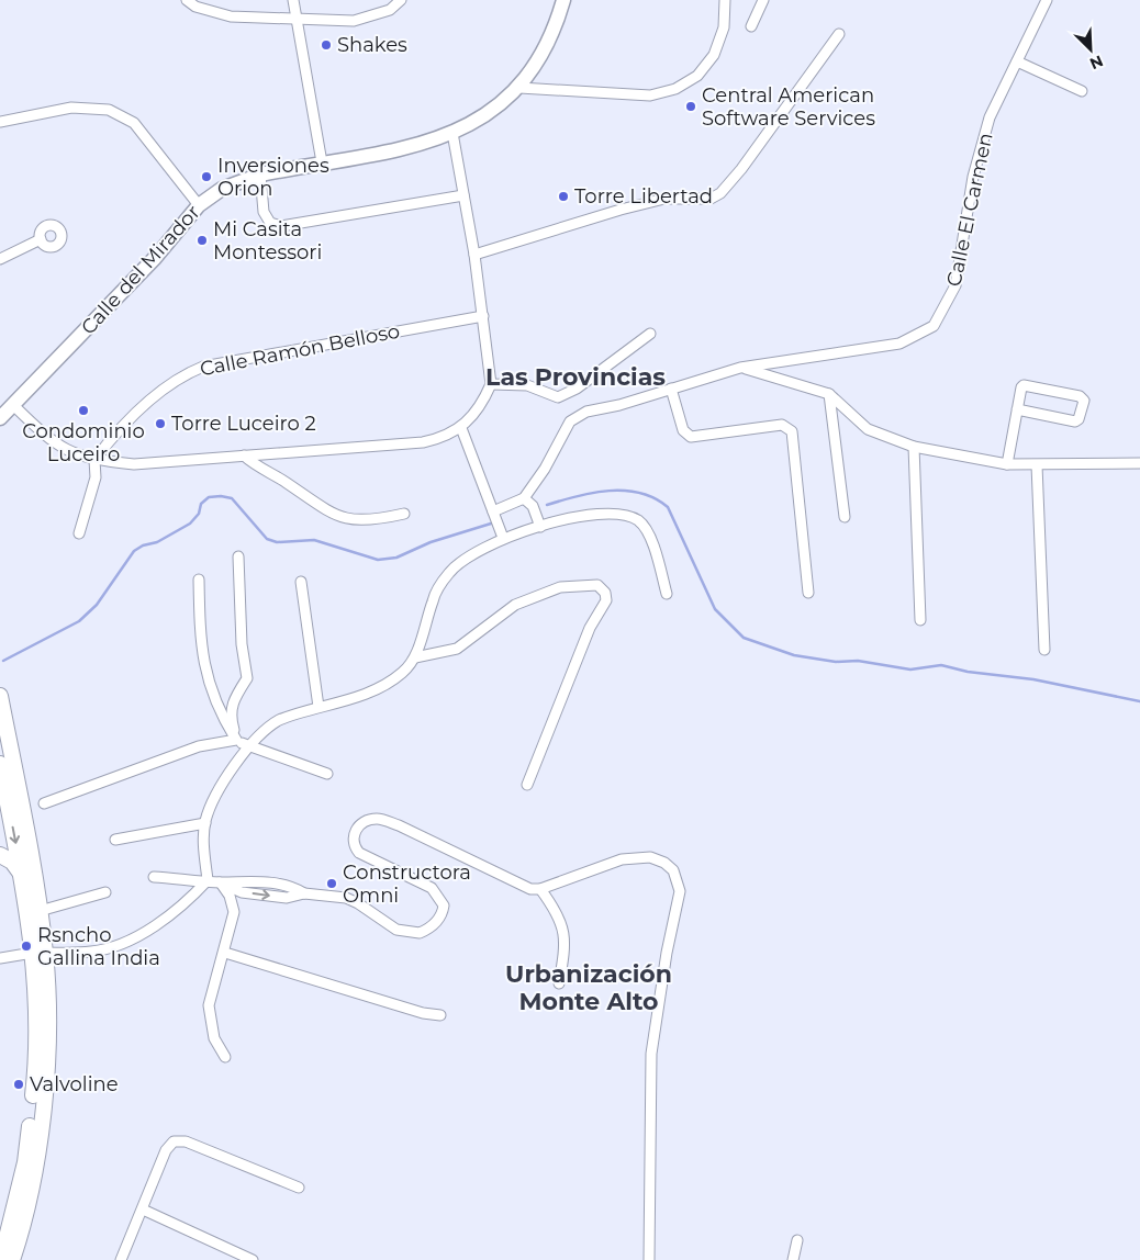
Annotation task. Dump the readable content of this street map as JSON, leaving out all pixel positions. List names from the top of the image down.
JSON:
{
  "streets": {
    "street": ["Calle El Carmen", "Calle del Mirador", "Calle Ramón Belloso"]
  },
  "districts": ["Las Provincias", "Urbanización Monte Alto"],
  "places": [
    "Shakes",
    "Central American Software Services",
    "Inversiones Orion",
    "Torre Libertad",
    "Mi Casita Montessori",
    "Condominio Luceiro",
    "Torre Luceiro 2",
    "Constructora Omni",
    "Rsncho Gallina India",
    "Valvoline"
  ],
  "north": "bottom right"
}
